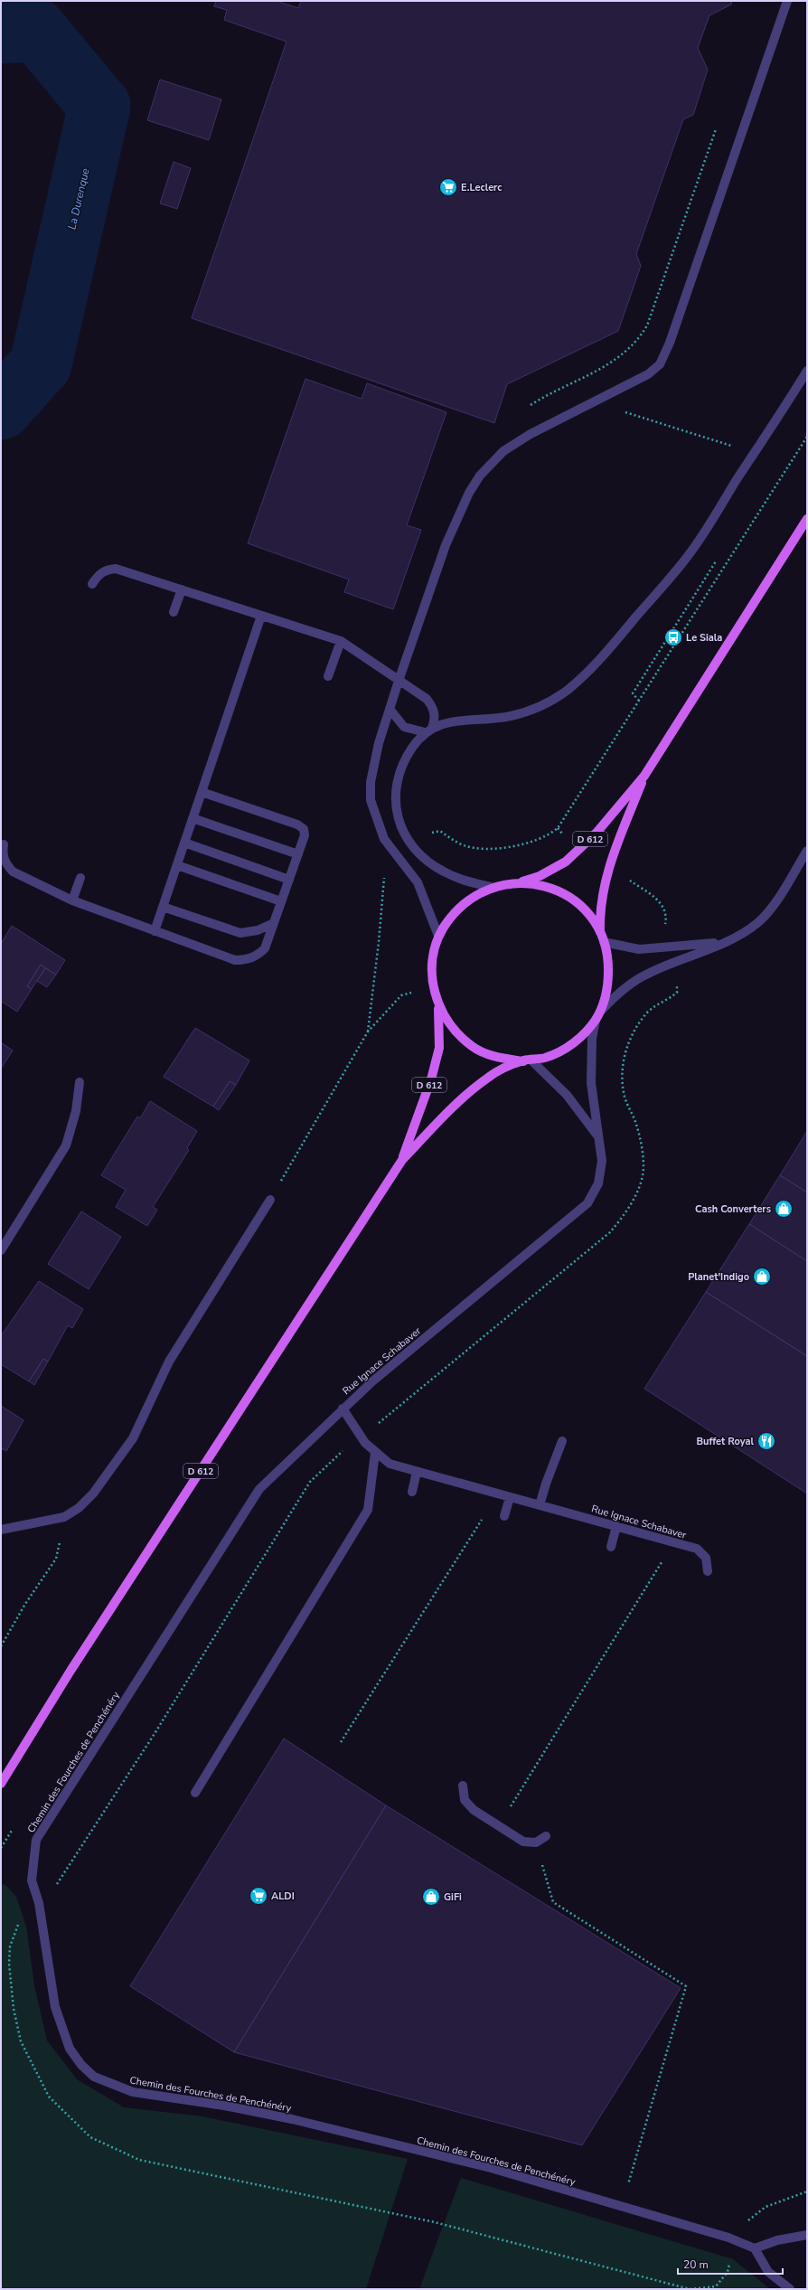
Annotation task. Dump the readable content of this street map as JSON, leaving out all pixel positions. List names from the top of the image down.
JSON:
{
  "streets": {
    "main road": ["D 612"],
    "street": ["Rue Ignace Schabaver", "Chemin des Fourches de Penchénéry"]
  },
  "crossings": [
    ["D 612", "Rue Ignace Schabaver"],
    ["Rue Ignace Schabaver", "Chemin des Fourches de Penchénéry"]
  ],
  "water": ["La Durenque"],
  "places": {
    "supermarket": ["E.Leclerc", "ALDI"],
    "bus stop": ["Le Siala"],
    "shop": ["Cash Converters", "Planet'Indigo", "GiFi"],
    "restaurant": ["Buffet Royal"]
  },
  "scale_bar": "20 m"
}
